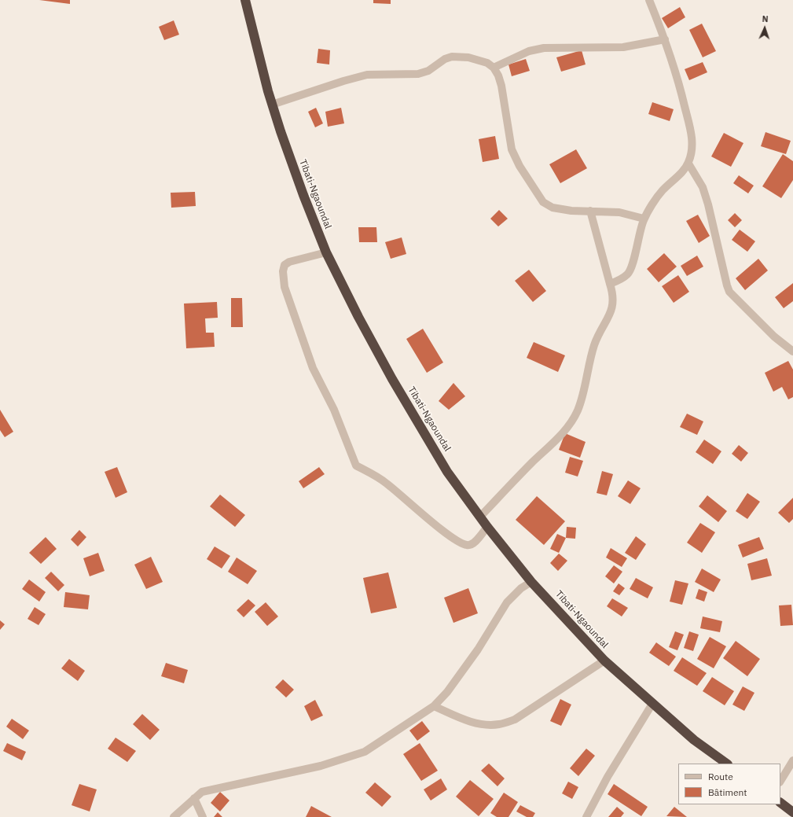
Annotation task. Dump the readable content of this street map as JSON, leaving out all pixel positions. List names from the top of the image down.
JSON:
{
  "streets": {
    "highway": ["Tibati-Ngaoundal"]
  },
  "legend": ["Route", "Bâtiment"],
  "north": "top"
}
